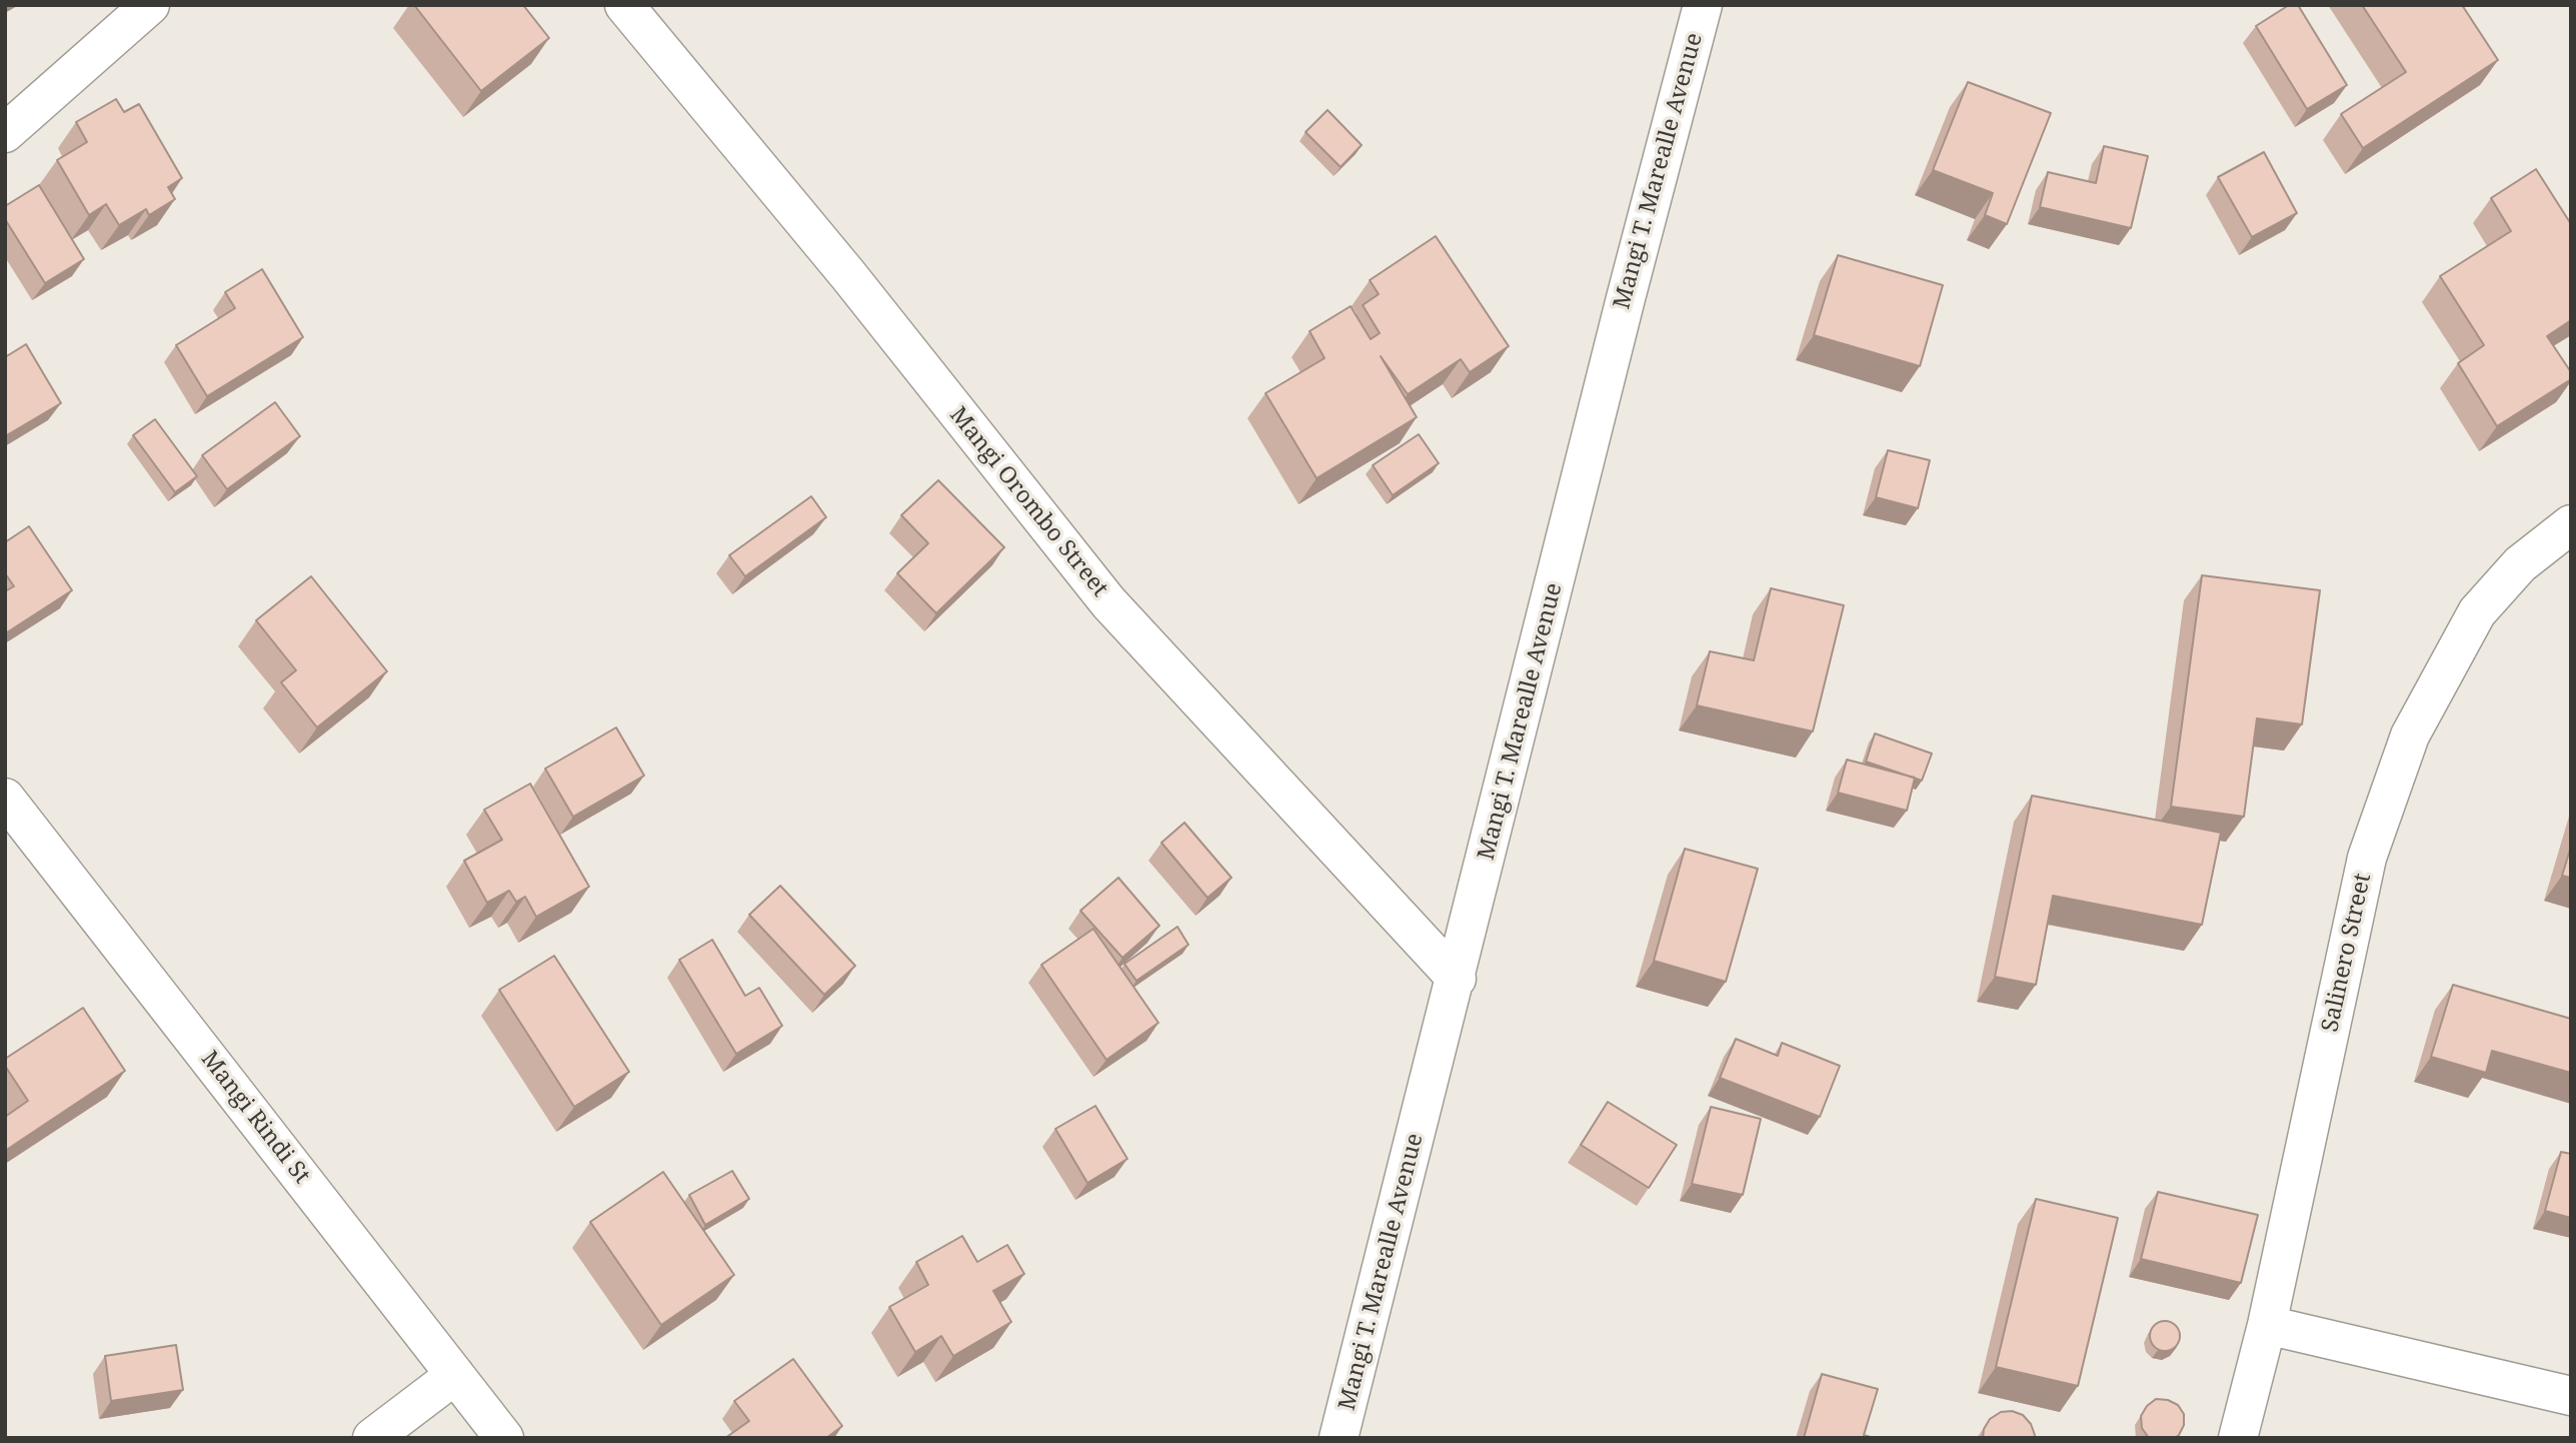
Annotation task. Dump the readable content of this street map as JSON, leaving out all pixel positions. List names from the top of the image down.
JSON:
{
  "streets": {
    "street": [
      "Mangi T. Marealle Avenue",
      "Mangi Orombo Street",
      "Salinero Street",
      "Mangi Rindi St"
    ]
  },
  "crossings": [
    ["Mangi T. Marealle Avenue", "Mangi Orombo Street"]
  ]
}
